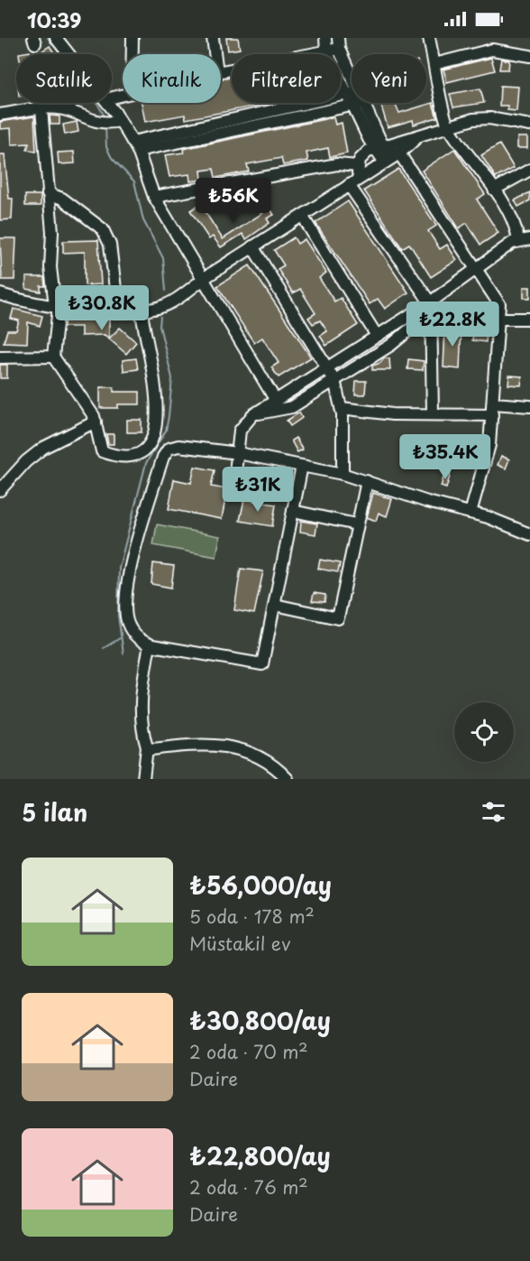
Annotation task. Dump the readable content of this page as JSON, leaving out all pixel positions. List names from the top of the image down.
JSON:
{
  "page": {
    "status": "10:39",
    "chip": [
      "Satılık",
      "Kiralık",
      "Filtreler",
      "Yeni"
    ],
    "price": [
      "₺56K",
      "₺30.8K",
      "₺22.8K",
      "₺35.4K",
      "₺31K"
    ],
    "heading": "5 ilan",
    "list": [
      {
        "name": "₺56,000/ay",
        "note": "5 oda · 178 m² · Müstakil ev"
      },
      {
        "name": "₺30,800/ay",
        "note": "2 oda · 70 m² · Daire"
      },
      {
        "name": "₺22,800/ay",
        "note": "2 oda · 76 m² · Daire"
      }
    ]
  }
}
